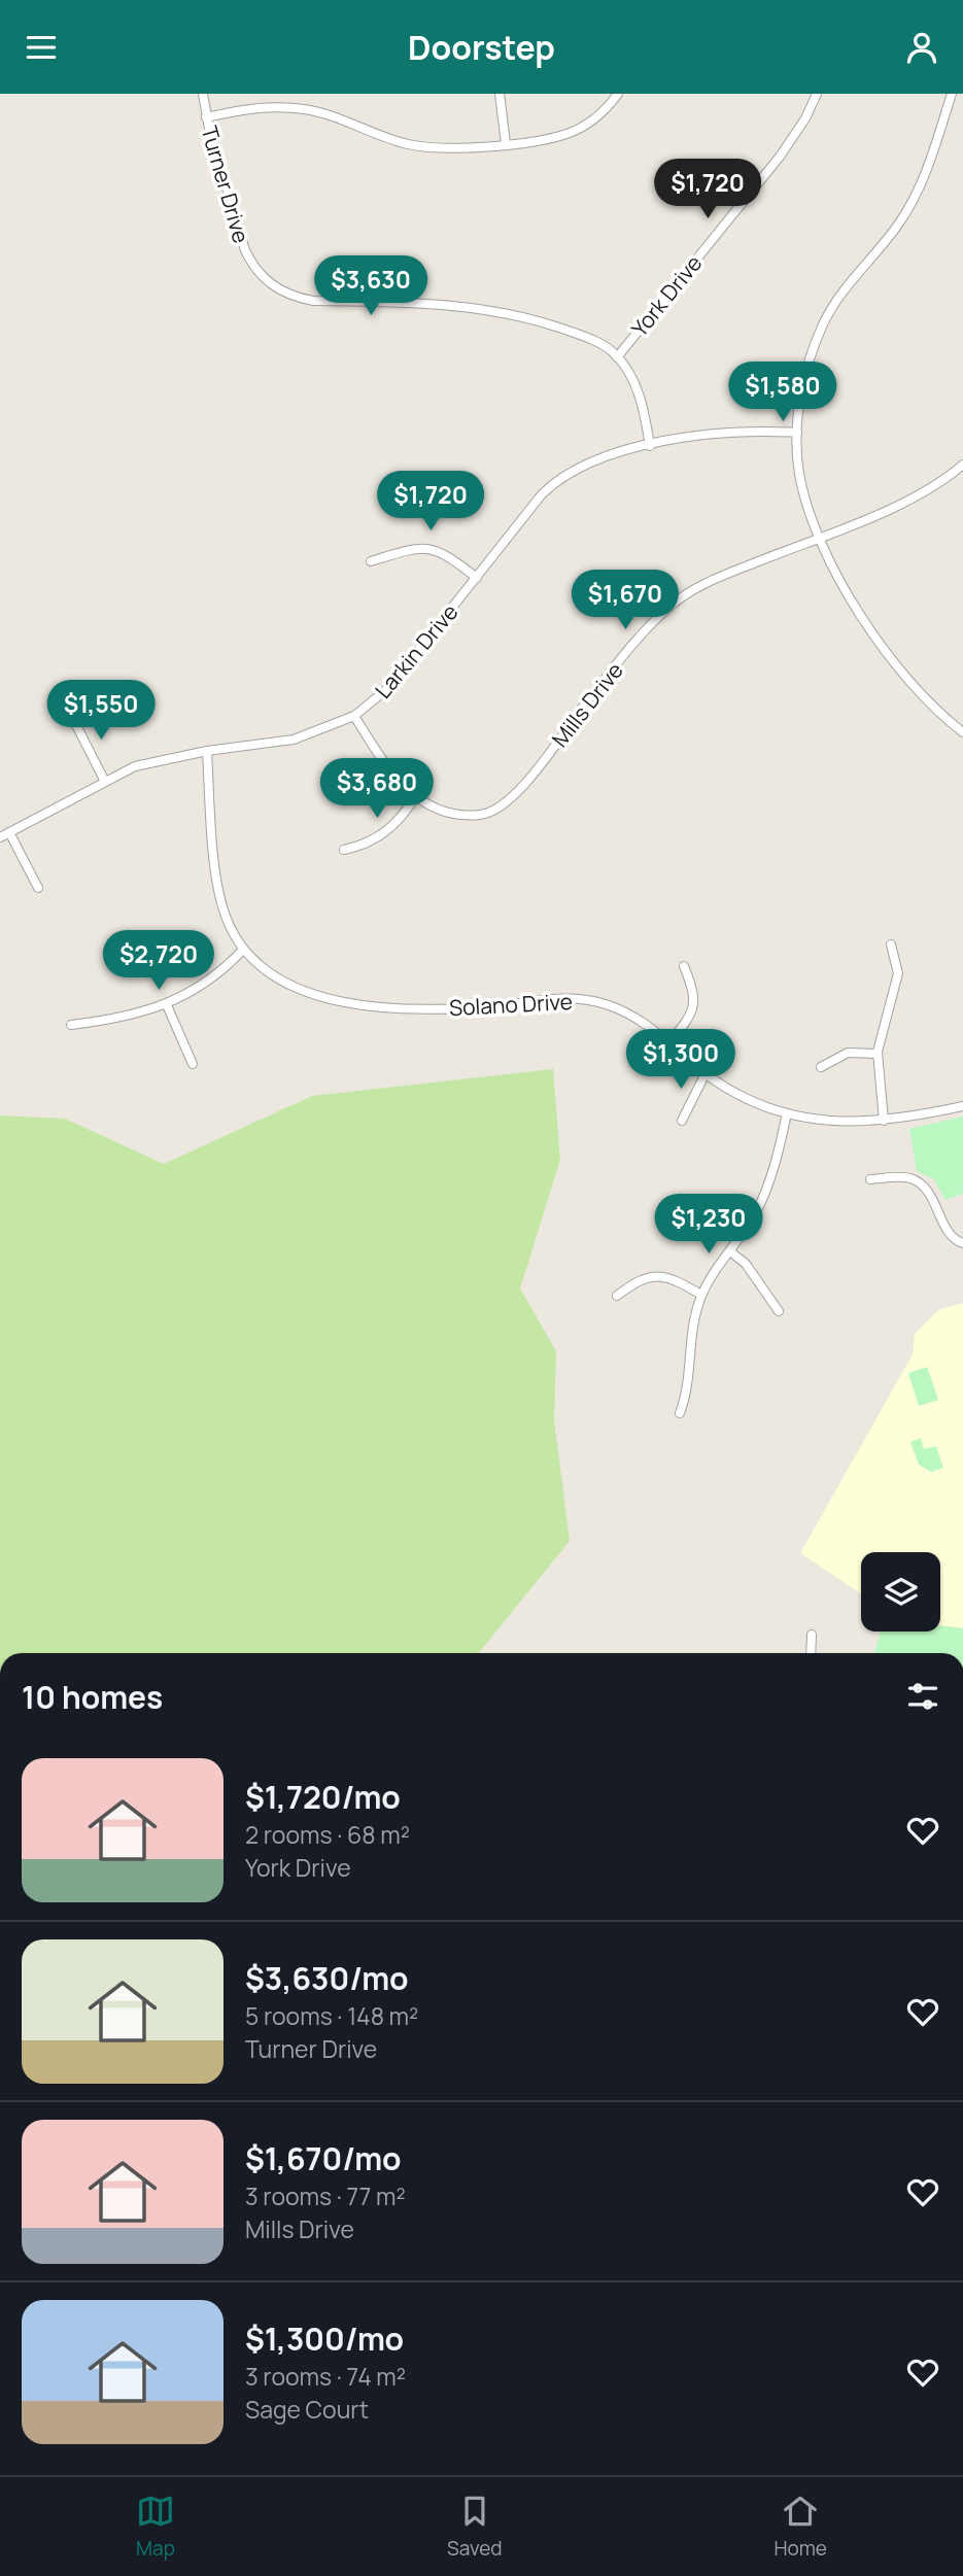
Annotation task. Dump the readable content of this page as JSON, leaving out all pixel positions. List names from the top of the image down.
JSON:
{
  "streets": {
    "street": [
      "Turner Drive",
      "York Drive",
      "Larkin Drive",
      "Mills Drive",
      "Solano Drive"
    ]
  },
  "crossings": [
    ["Turner Drive", "York Drive"],
    ["Turner Drive", "Larkin Drive"],
    ["Larkin Drive", "Mills Drive"],
    ["Larkin Drive", "Solano Drive"]
  ],
  "page": {
    "header": "Doorstep",
    "price": [
      "$1,720",
      "$3,630",
      "$1,580",
      "$1,720",
      "$1,670",
      "$1,550",
      "$3,680",
      "$2,720",
      "$1,300",
      "$1,230"
    ],
    "heading": "10 homes",
    "list": [
      {
        "name": "$1,720/mo",
        "note": "2 rooms · 68 m² · York Drive"
      },
      {
        "name": "$3,630/mo",
        "note": "5 rooms · 148 m² · Turner Drive"
      },
      {
        "name": "$1,670/mo",
        "note": "3 rooms · 77 m² · Mills Drive"
      },
      {
        "name": "$1,300/mo",
        "note": "3 rooms · 74 m² · Sage Court"
      }
    ],
    "tabs": ["Map", "Saved", "Home"]
  }
}
